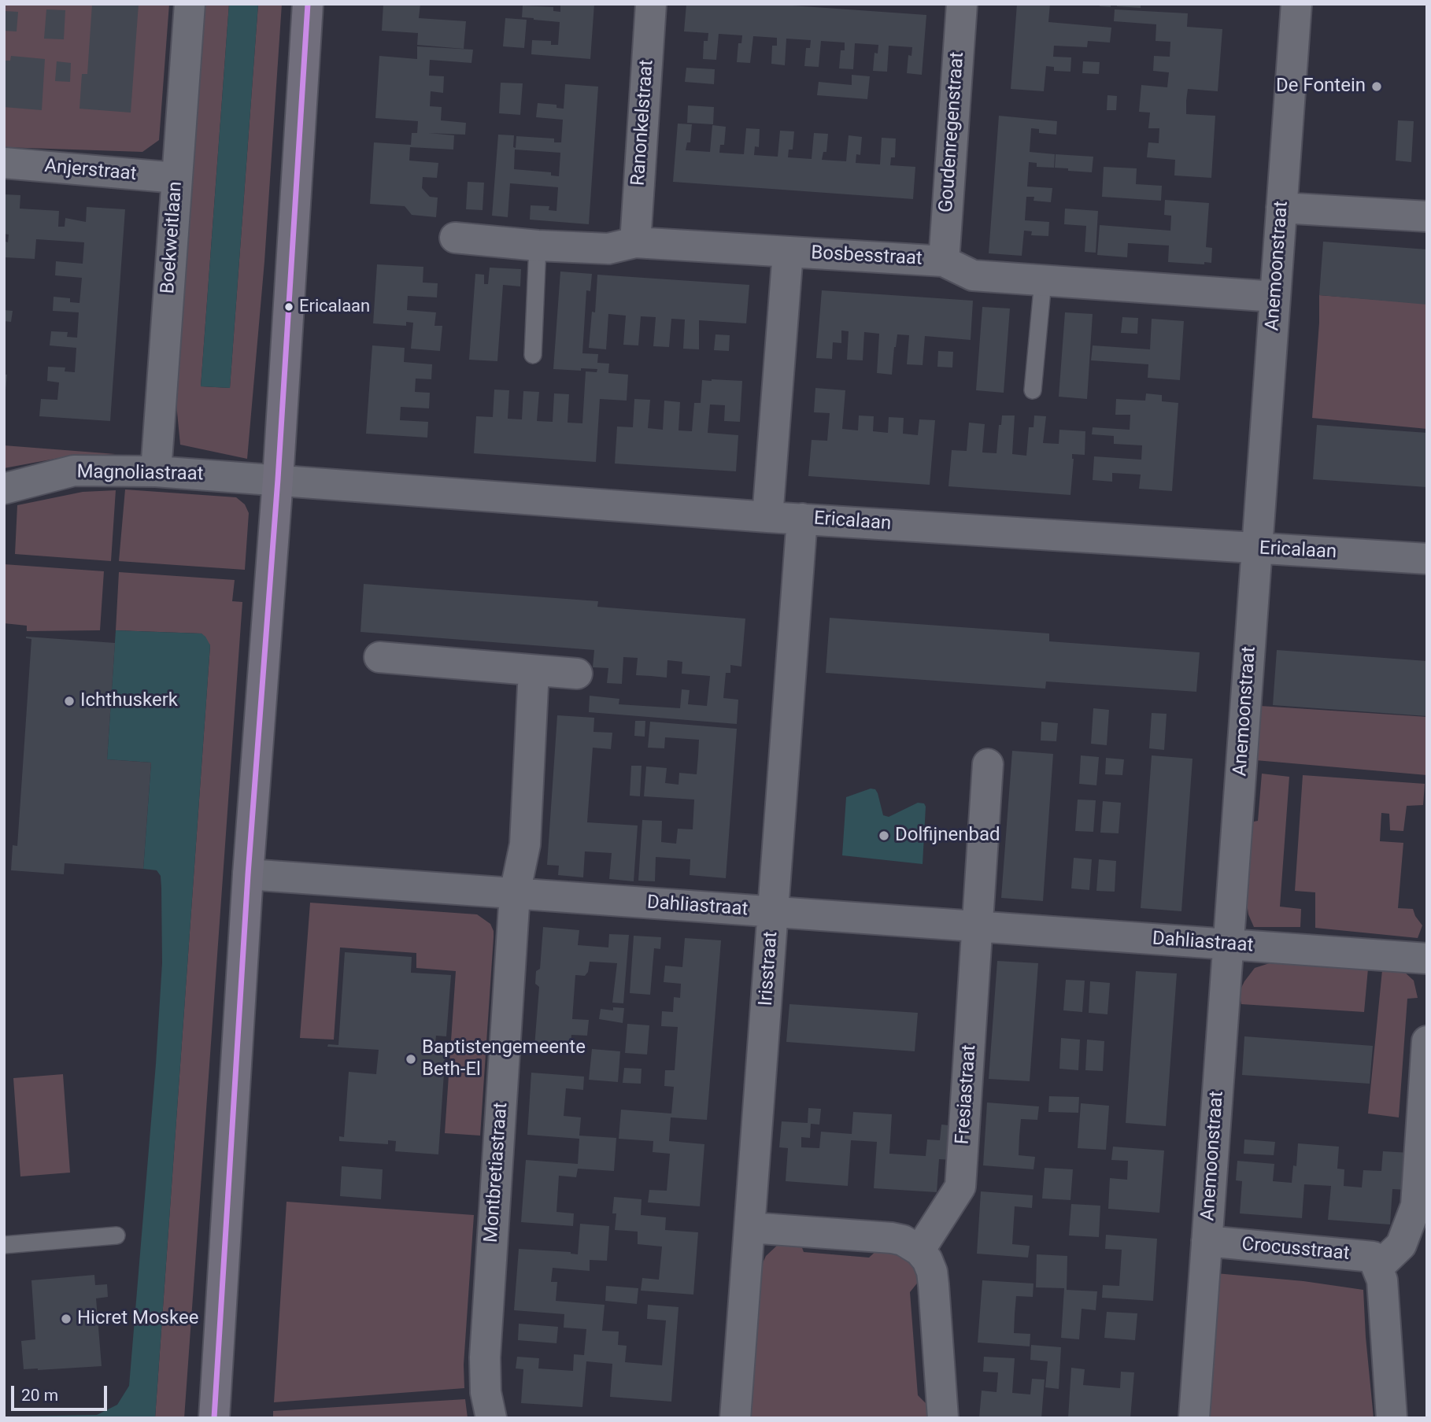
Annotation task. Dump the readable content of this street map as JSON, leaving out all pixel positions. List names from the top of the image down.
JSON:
{
  "streets": {
    "street": [
      "Ranonkelstraat",
      "Goudenregenstraat",
      "Anjerstraat",
      "Boekweitlaan",
      "Bosbesstraat",
      "Anemoonstraat",
      "Magnoliastraat",
      "Ericalaan",
      "Dahliastraat",
      "Irisstraat",
      "Fresiastraat",
      "Montbretiastraat",
      "Crocusstraat"
    ]
  },
  "crossings": [
    ["Ranonkelstraat", "Bosbesstraat"],
    ["Goudenregenstraat", "Bosbesstraat"],
    ["Anjerstraat", "Boekweitlaan"],
    ["Boekweitlaan", "Magnoliastraat"],
    ["Bosbesstraat", "Anemoonstraat"],
    ["Anemoonstraat", "Ericalaan"],
    ["Anemoonstraat", "Dahliastraat"],
    ["Anemoonstraat", "Crocusstraat"],
    ["Magnoliastraat", "Ericalaan"],
    ["Ericalaan", "Irisstraat"],
    ["Dahliastraat", "Irisstraat"],
    ["Dahliastraat", "Fresiastraat"],
    ["Dahliastraat", "Montbretiastraat"]
  ],
  "places": [
    "De Fontein",
    "Ericalaan",
    "Ichthuskerk",
    "Dolfijnenbad",
    "Baptistengemeente Beth-El",
    "Hicret Moskee"
  ],
  "scale_bar": "20 m"
}
